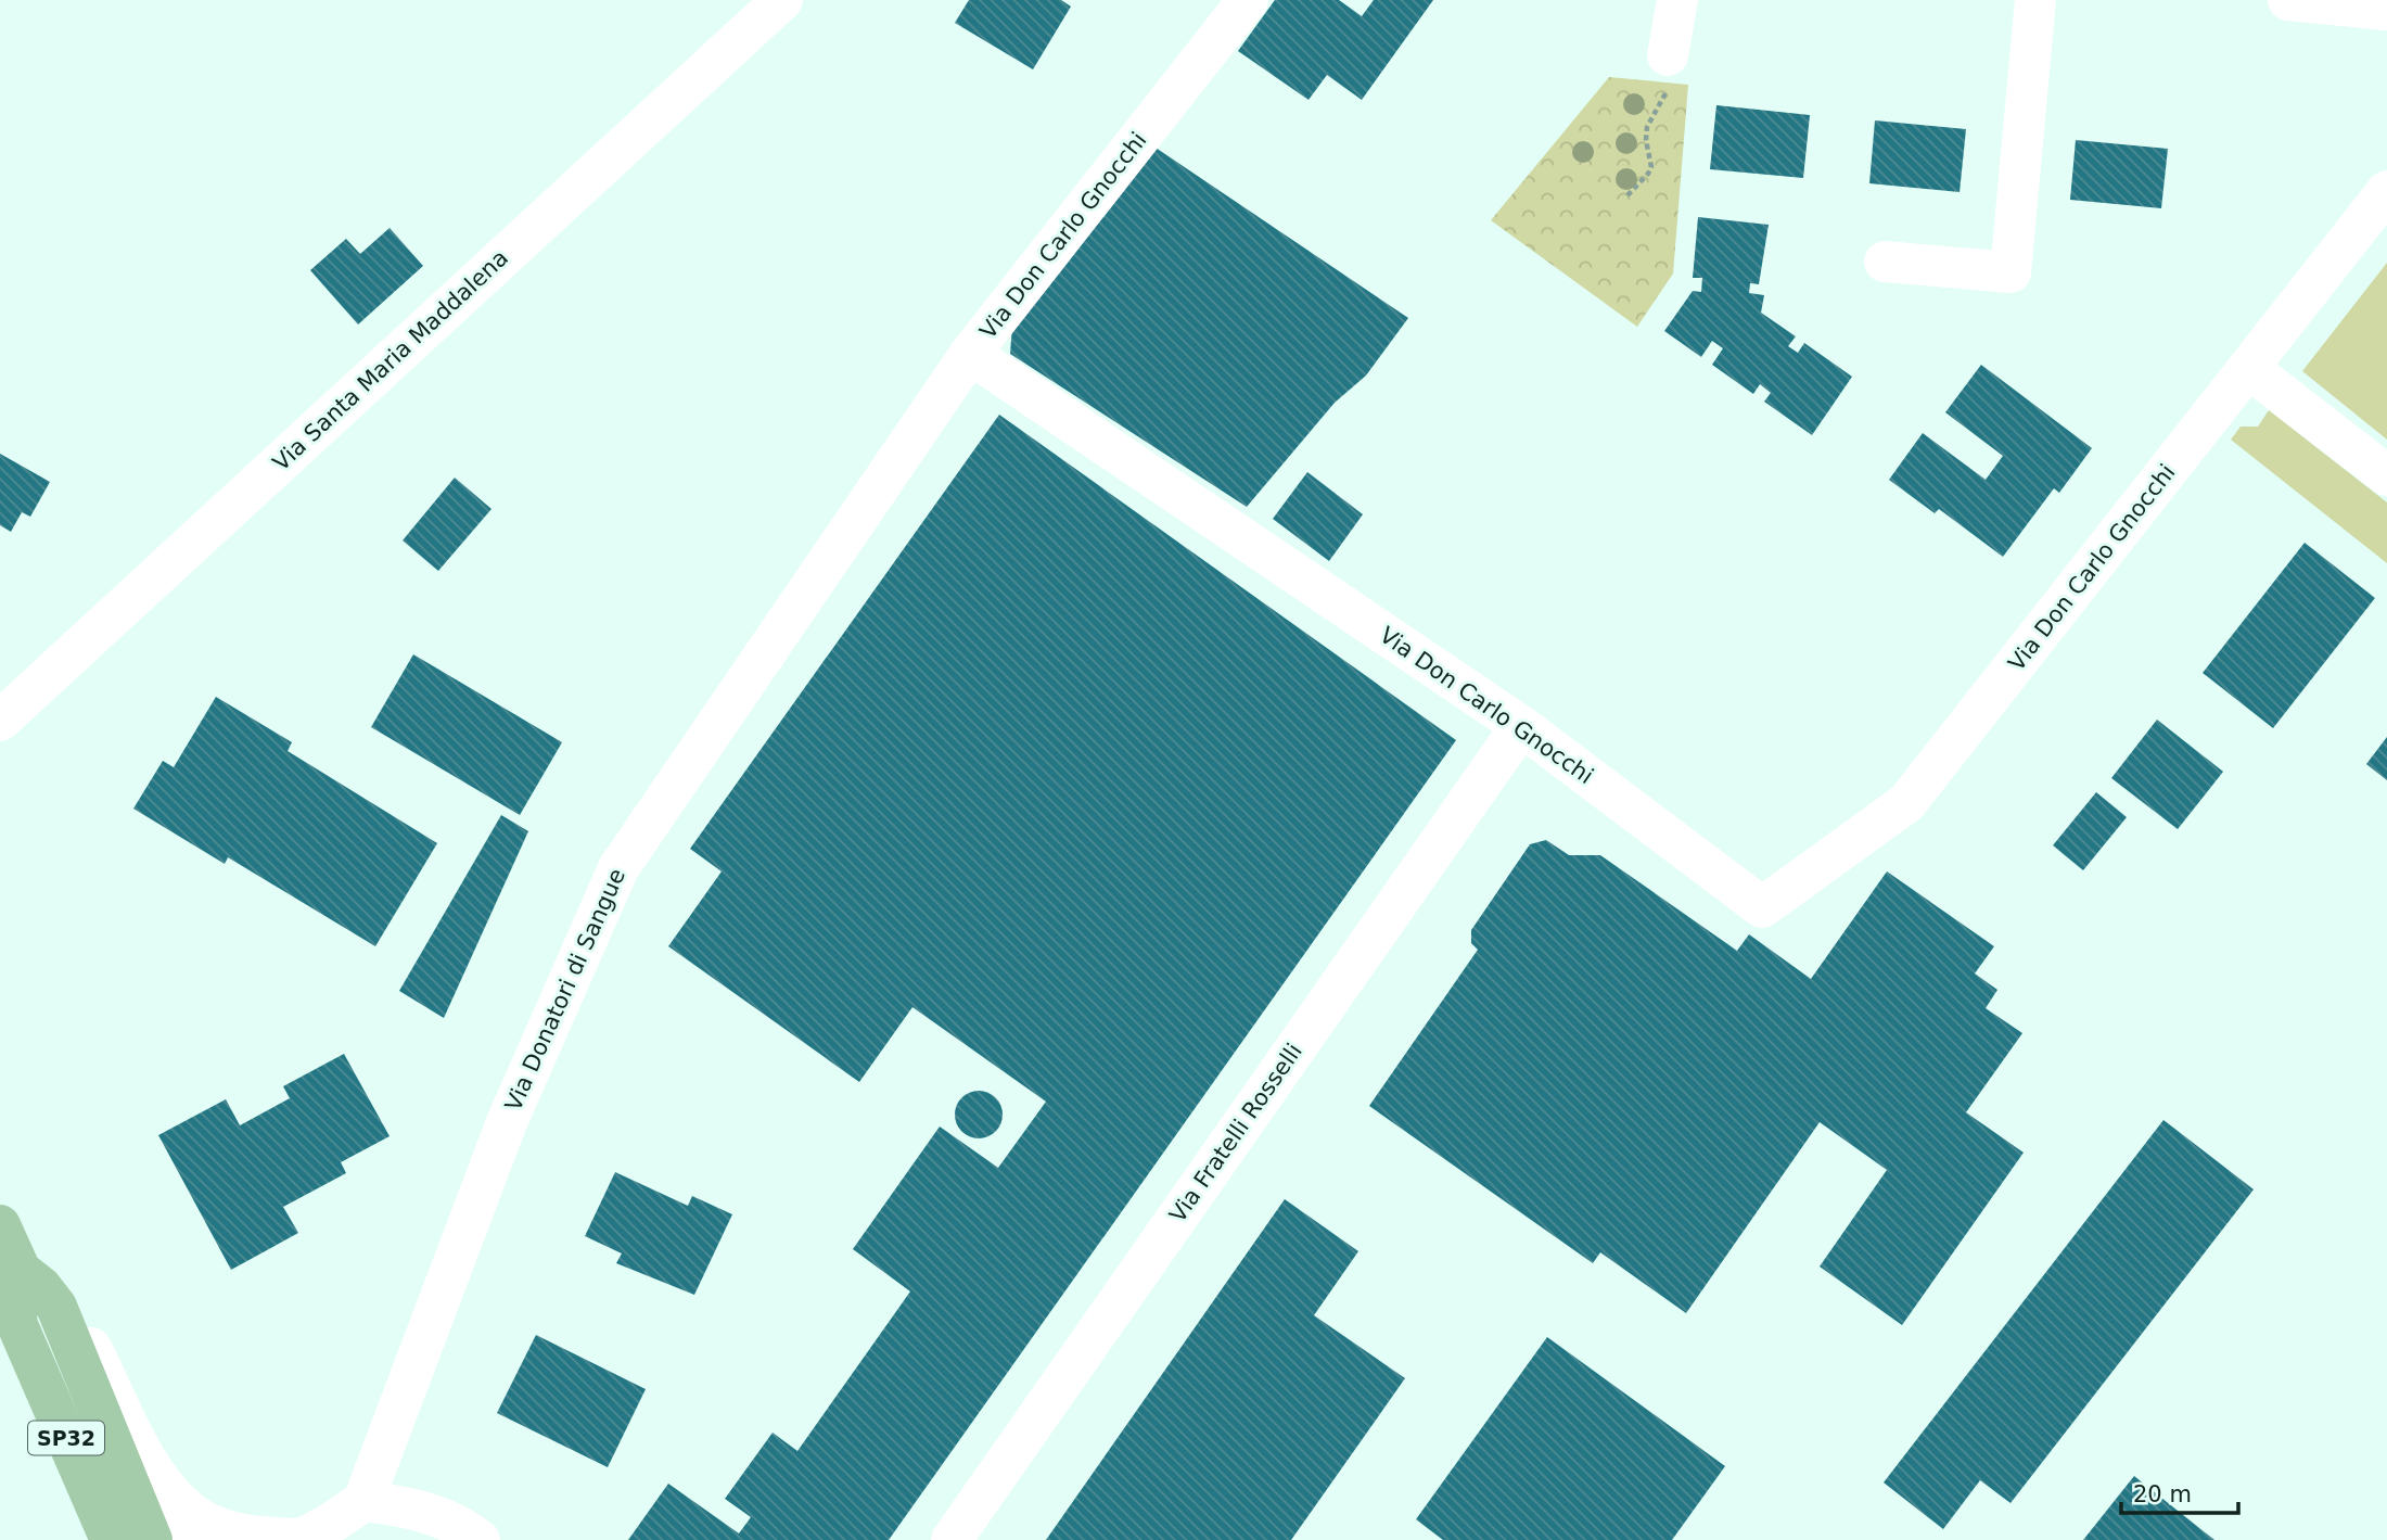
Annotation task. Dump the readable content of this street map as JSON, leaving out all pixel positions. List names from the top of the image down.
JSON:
{
  "streets": {
    "main road": ["SP32"],
    "street": [
      "Via Don Carlo Gnocchi",
      "Via Santa Maria Maddalena",
      "Via Donatori di Sangue",
      "Via Fratelli Rosselli"
    ]
  },
  "crossings": [
    ["Via Don Carlo Gnocchi", "Via Donatori di Sangue"],
    ["Via Don Carlo Gnocchi", "Via Fratelli Rosselli"]
  ],
  "scale_bar": "20 m"
}
